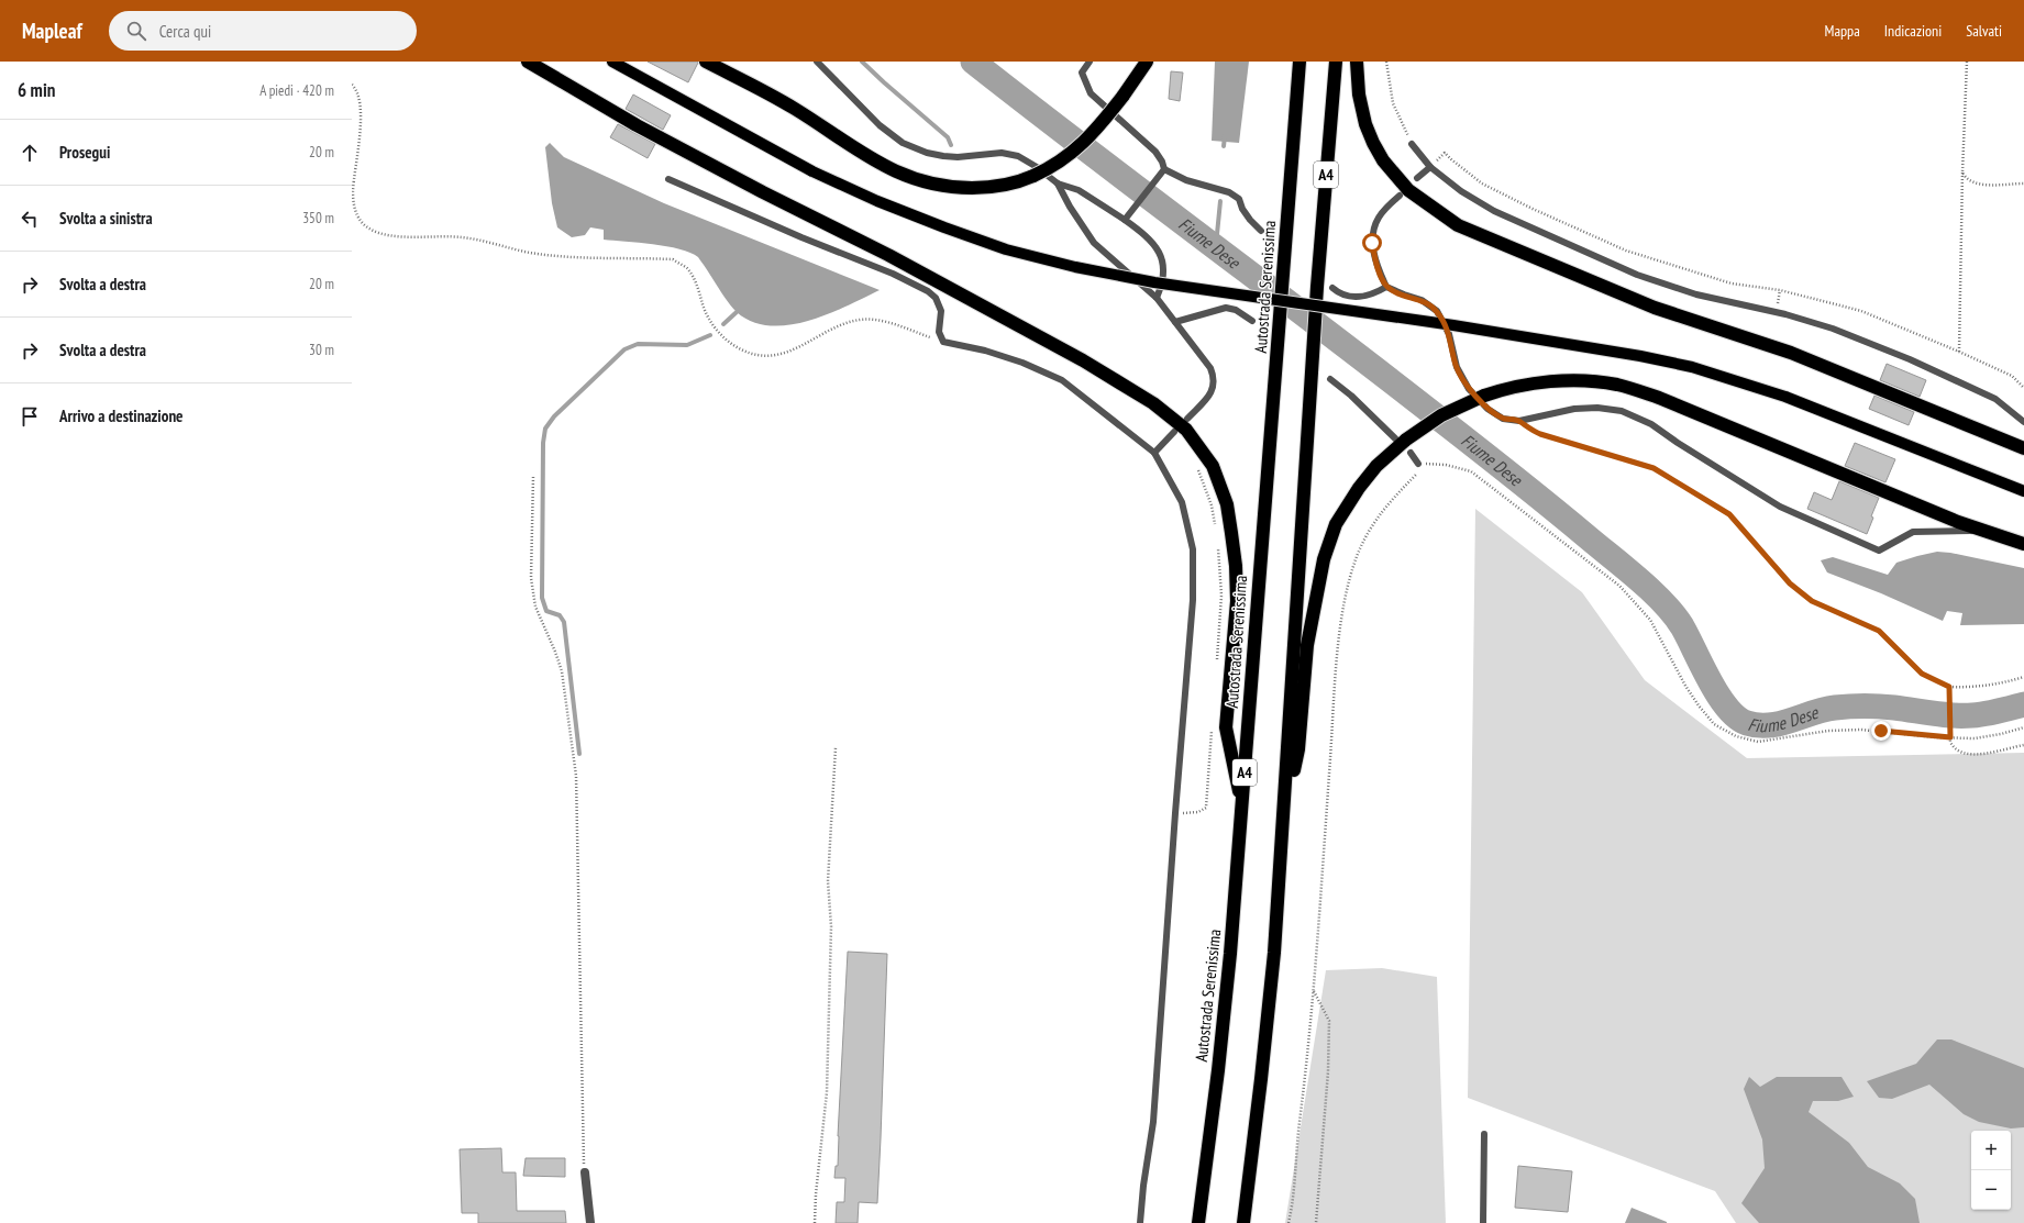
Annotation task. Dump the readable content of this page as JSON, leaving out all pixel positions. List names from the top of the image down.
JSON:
{
  "streets": {
    "highway": ["A4", "Autostrada Serenissima"]
  },
  "water": ["Fiume Dese"],
  "page": {
    "header": "Mapleaf",
    "search": "Cerca qui",
    "nav": ["Mappa", "Indicazioni", "Salvati"],
    "heading": ["6 min", "A piedi · 420 m"],
    "list": [
      ["Prosegui", "20 m"],
      ["Svolta a sinistra", "350 m"],
      ["Svolta a destra", "20 m"],
      ["Svolta a destra", "30 m"],
      "Arrivo a destinazione"
    ],
    "map_buttons": ["+", "−"]
  }
}
